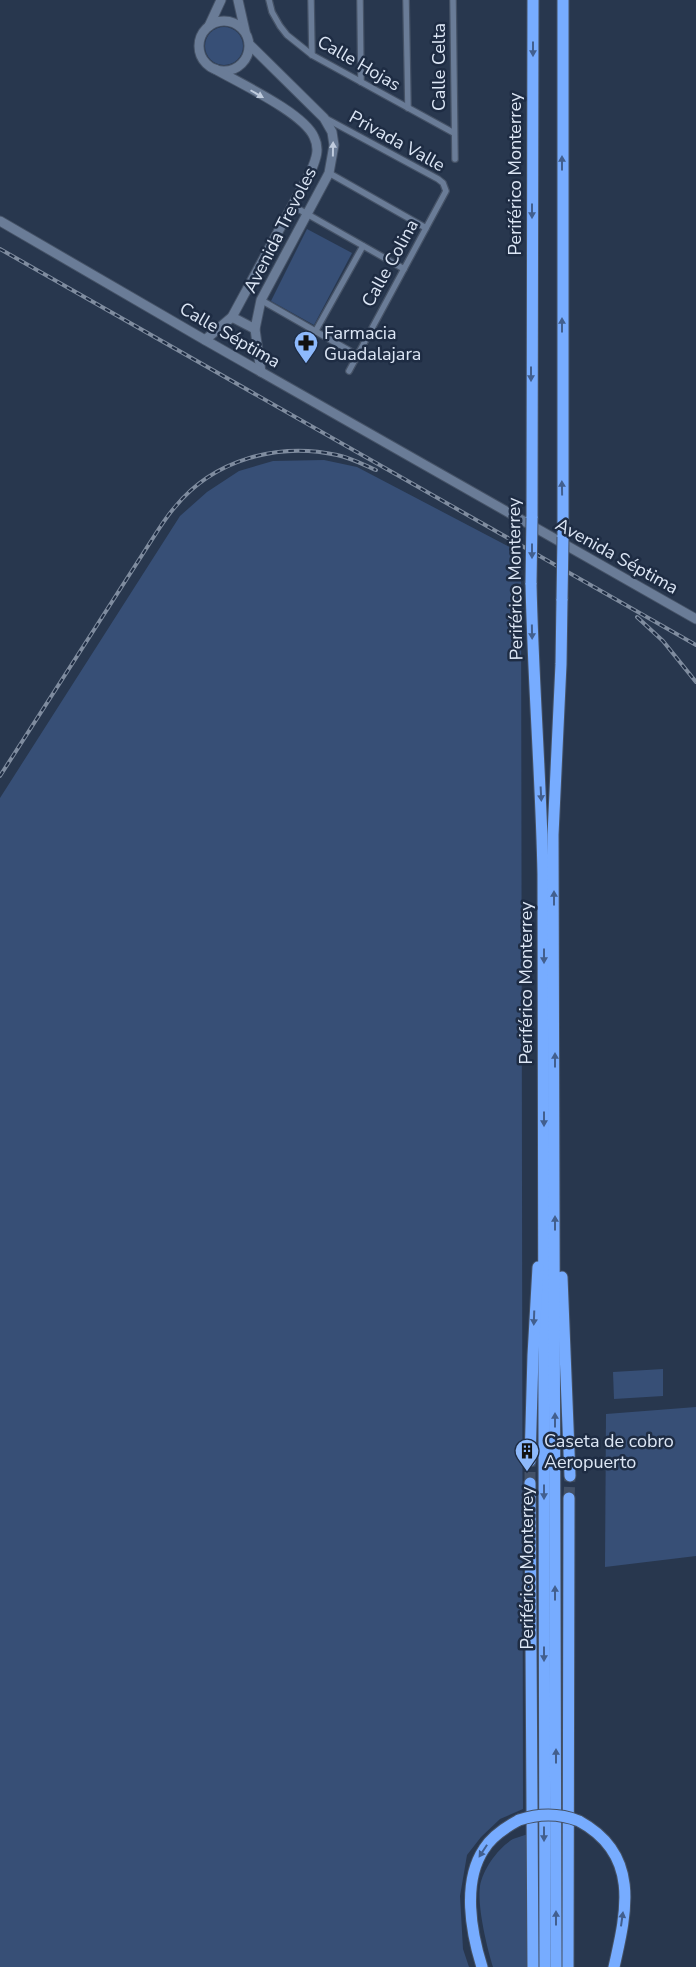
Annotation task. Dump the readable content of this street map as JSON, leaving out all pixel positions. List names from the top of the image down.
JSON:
{
  "streets": {
    "highway": ["Periférico Monterrey"],
    "street": [
      "Calle Hojas",
      "Calle Celta",
      "Privada Valle",
      "Avenida Trevoles",
      "Calle Colina",
      "Calle Séptima",
      "Avenida Séptima"
    ]
  },
  "crossings": [
    ["Calle Hojas", "Calle Celta"],
    ["Privada Valle", "Avenida Trevoles"],
    ["Privada Valle", "Calle Colina"],
    ["Periférico Monterrey", "Calle Séptima"],
    ["Periférico Monterrey", "Avenida Séptima"],
    ["Avenida Trevoles", "Calle Séptima"],
    ["Calle Séptima", "Avenida Séptima"]
  ],
  "places": {
    "pharmacy": ["Farmacia Guadalajara"],
    "building": ["Caseta de cobro Aeropuerto"]
  }
}
